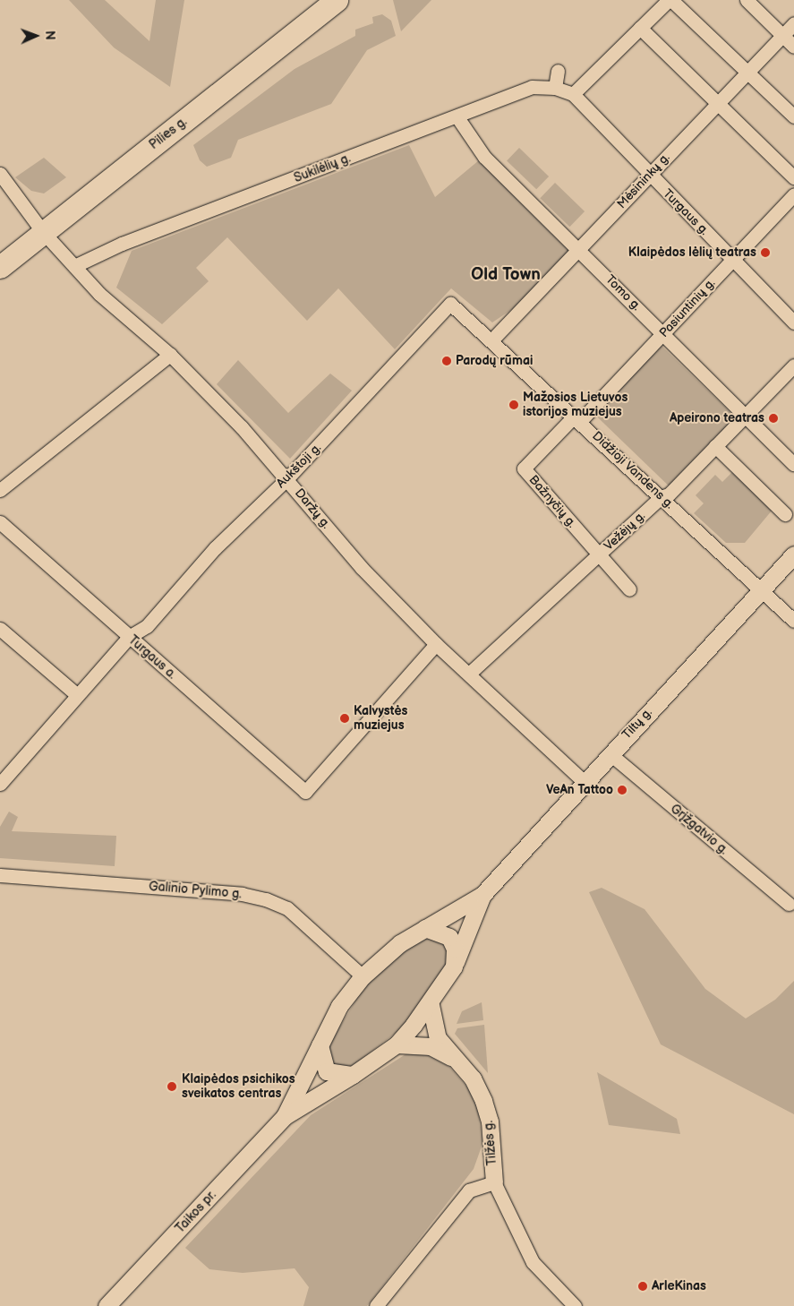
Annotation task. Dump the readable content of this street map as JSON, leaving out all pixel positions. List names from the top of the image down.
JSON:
{
  "streets": {
    "main road": ["Pilies g."],
    "street": [
      "Sukilėlių g.",
      "Mėsininkų g.",
      "Turgaus g.",
      "Tomo g.",
      "Pasiuntinių g.",
      "Aukštoji g.",
      "Didžioji Vandens g.",
      "Bažnyčių g.",
      "Daržų g.",
      "Vežėjų g.",
      "Turgaus a.",
      "Tiltų g.",
      "Grįžgatvio g.",
      "Galinio Pylimo g.",
      "Tilžės g.",
      "Taikos pr."
    ]
  },
  "crossings": [
    ["Pilies g.", "Daržų g."],
    ["Sukilėlių g.", "Turgaus g."],
    ["Sukilėlių g.", "Tomo g."],
    ["Sukilėlių g.", "Daržų g."],
    ["Mėsininkų g.", "Turgaus g."],
    ["Mėsininkų g.", "Tomo g."],
    ["Mėsininkų g.", "Didžioji Vandens g."],
    ["Turgaus g.", "Pasiuntinių g."],
    ["Tomo g.", "Pasiuntinių g."],
    ["Tomo g.", "Vežėjų g."],
    ["Pasiuntinių g.", "Didžioji Vandens g."],
    ["Pasiuntinių g.", "Bažnyčių g."],
    ["Aukštoji g.", "Didžioji Vandens g."],
    ["Aukštoji g.", "Daržų g."],
    ["Aukštoji g.", "Turgaus a."],
    ["Didžioji Vandens g.", "Bažnyčių g."],
    ["Didžioji Vandens g.", "Vežėjų g."],
    ["Didžioji Vandens g.", "Tiltų g."],
    ["Bažnyčių g.", "Vežėjų g."],
    ["Daržų g.", "Vežėjų g."],
    ["Daržų g.", "Turgaus a."],
    ["Daržų g.", "Tiltų g."],
    ["Tiltų g.", "Grįžgatvio g."],
    ["Tiltų g.", "Galinio Pylimo g."],
    ["Tiltų g.", "Tilžės g."],
    ["Tiltų g.", "Taikos pr."],
    ["Galinio Pylimo g.", "Taikos pr."],
    ["Tilžės g.", "Taikos pr."]
  ],
  "districts": ["Old Town"],
  "places": [
    "Klaipėdos lėlių teatras",
    "Parodų rūmai",
    "Mažosios Lietuvos istorijos muziejus",
    "Apeirono teatras",
    "Kalvystės muziejus",
    "VeAn Tattoo",
    "Klaipėdos psichikos sveikatos centras",
    "ArleKinas"
  ],
  "north": "right"
}
